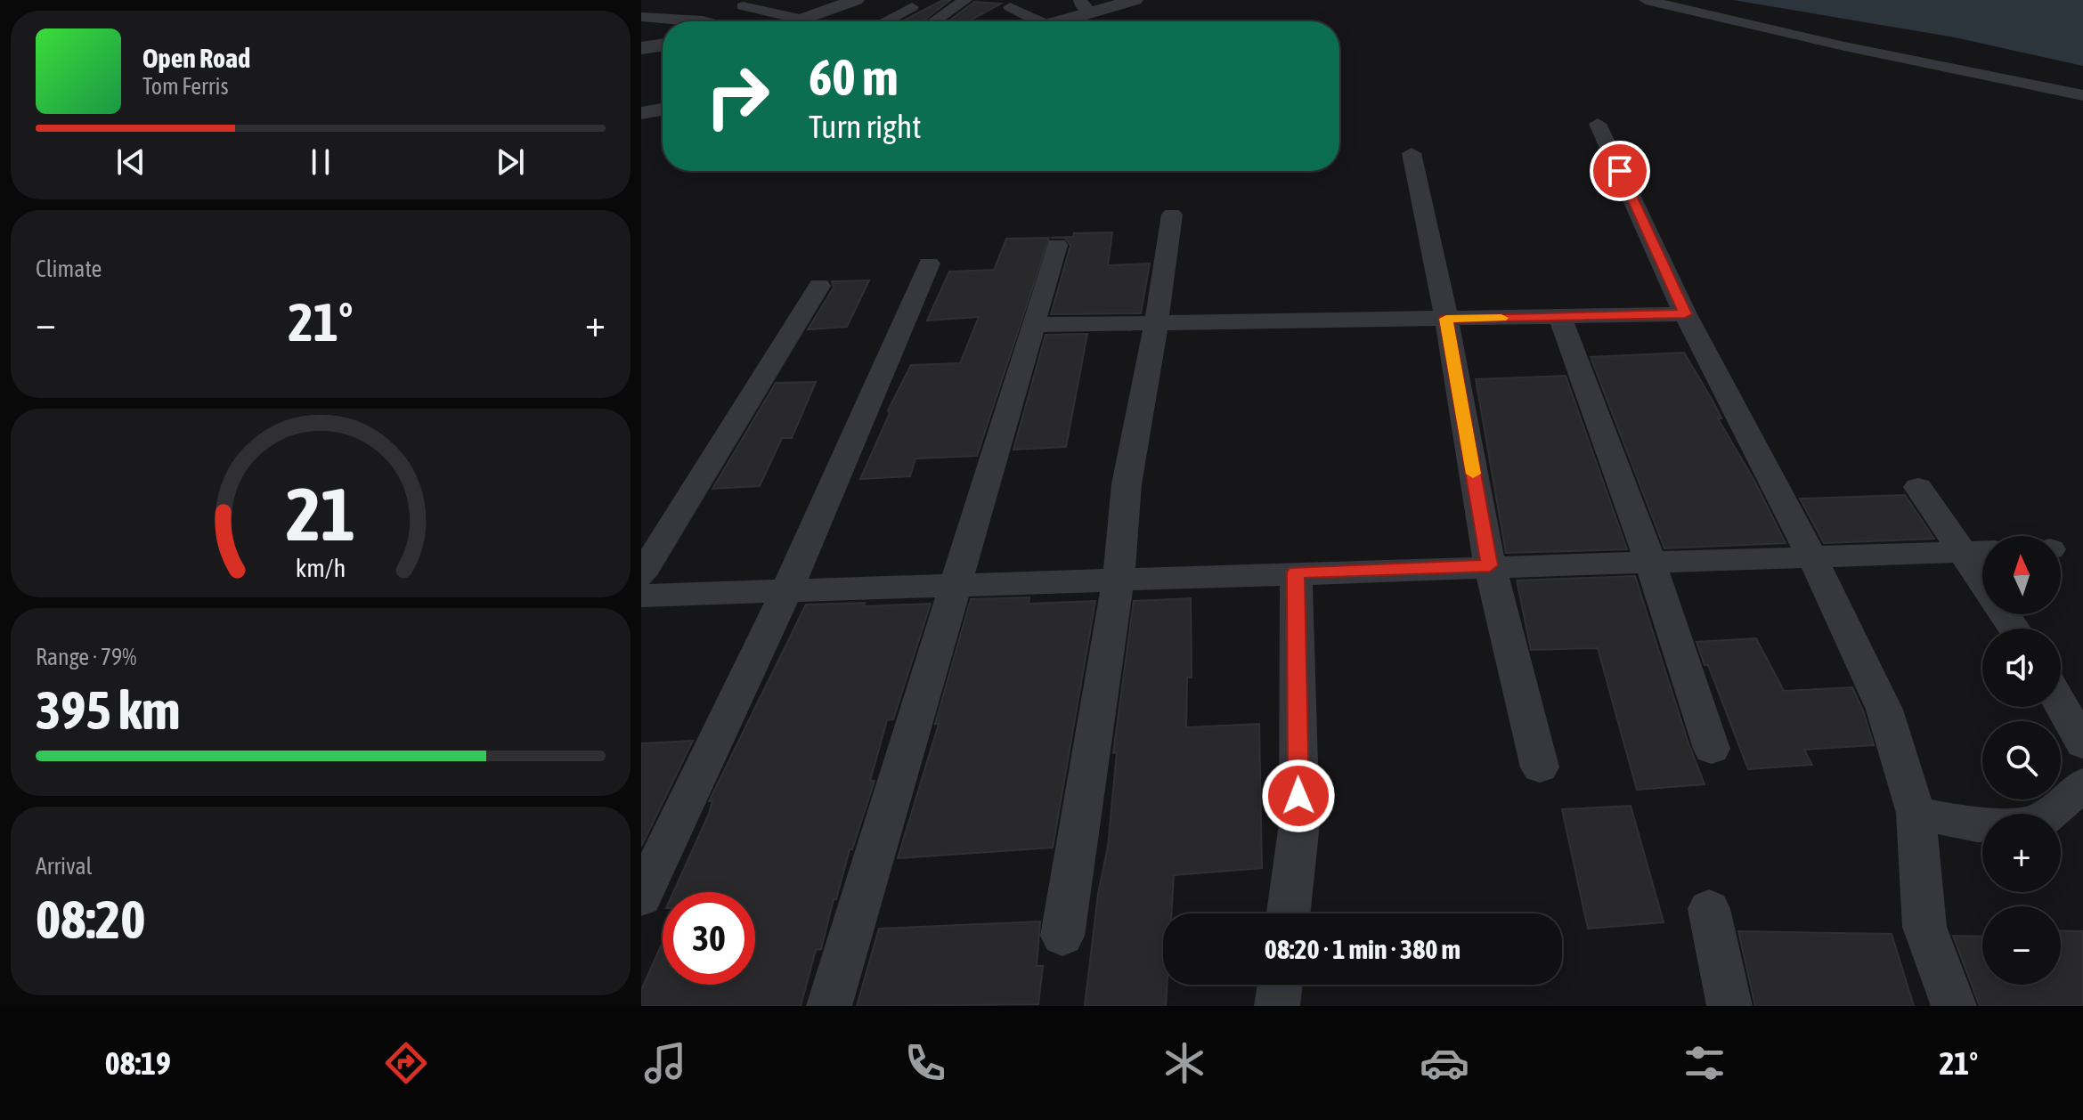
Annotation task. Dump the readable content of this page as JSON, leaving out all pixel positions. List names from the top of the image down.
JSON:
{
  "north": "top",
  "page": {
    "turn": ["60 m", "Turn right"],
    "song": ["Open Road", "Tom Ferris"],
    "tile": [
      "Climate",
      ["Range · 79%", "395 km"],
      ["Arrival", "08:20"]
    ],
    "heat": ["−", "21°", "+"],
    "map_buttons": ["+", "−"],
    "limit": "30",
    "trip": "08:20 · 1 min · 380 m",
    "tabs": ["08:19", "21°"],
    "gauge": ["21", "km/h"]
  }
}
